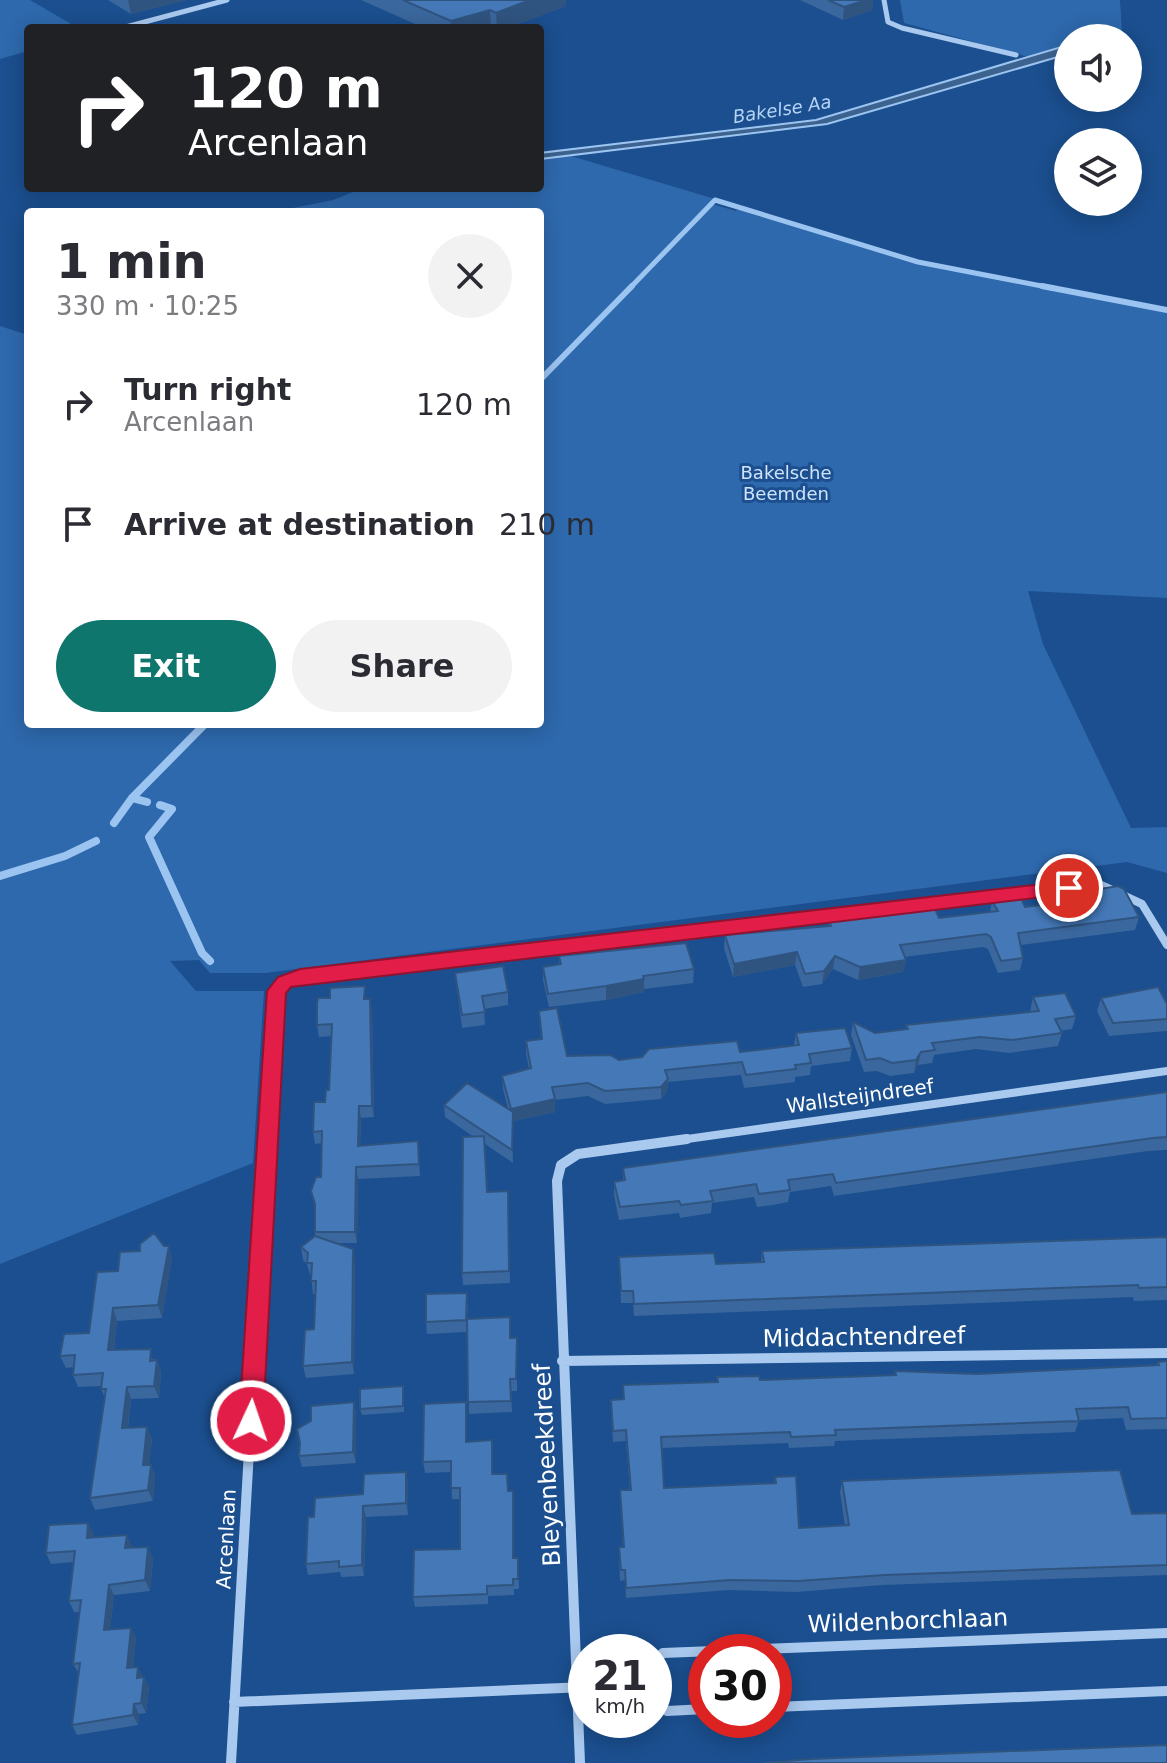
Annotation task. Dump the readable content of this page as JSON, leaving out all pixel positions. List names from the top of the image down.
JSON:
{
  "streets": {
    "street": [
      "Wallsteijndreef",
      "Middachtendreef",
      "Bleyenbeekdreef",
      "Arcenlaan",
      "Wildenborchlaan"
    ]
  },
  "crossings": [
    ["Wallsteijndreef", "Bleyenbeekdreef"],
    ["Middachtendreef", "Bleyenbeekdreef"]
  ],
  "water": ["Bakelse Aa"],
  "parks": ["Bakelsche Beemden"],
  "page": {
    "turn": ["120 m", "Arcenlaan"],
    "heading": ["1 min", "330 m · 10:25"],
    "list": [
      {
        "name": "Turn right",
        "note": "Arcenlaan",
        "value": "120 m"
      },
      {
        "name": "Arrive at destination",
        "value": "210 m"
      }
    ],
    "buttons": ["Exit", "Share"],
    "speed": "21 km/h",
    "limit": "30"
  }
}
